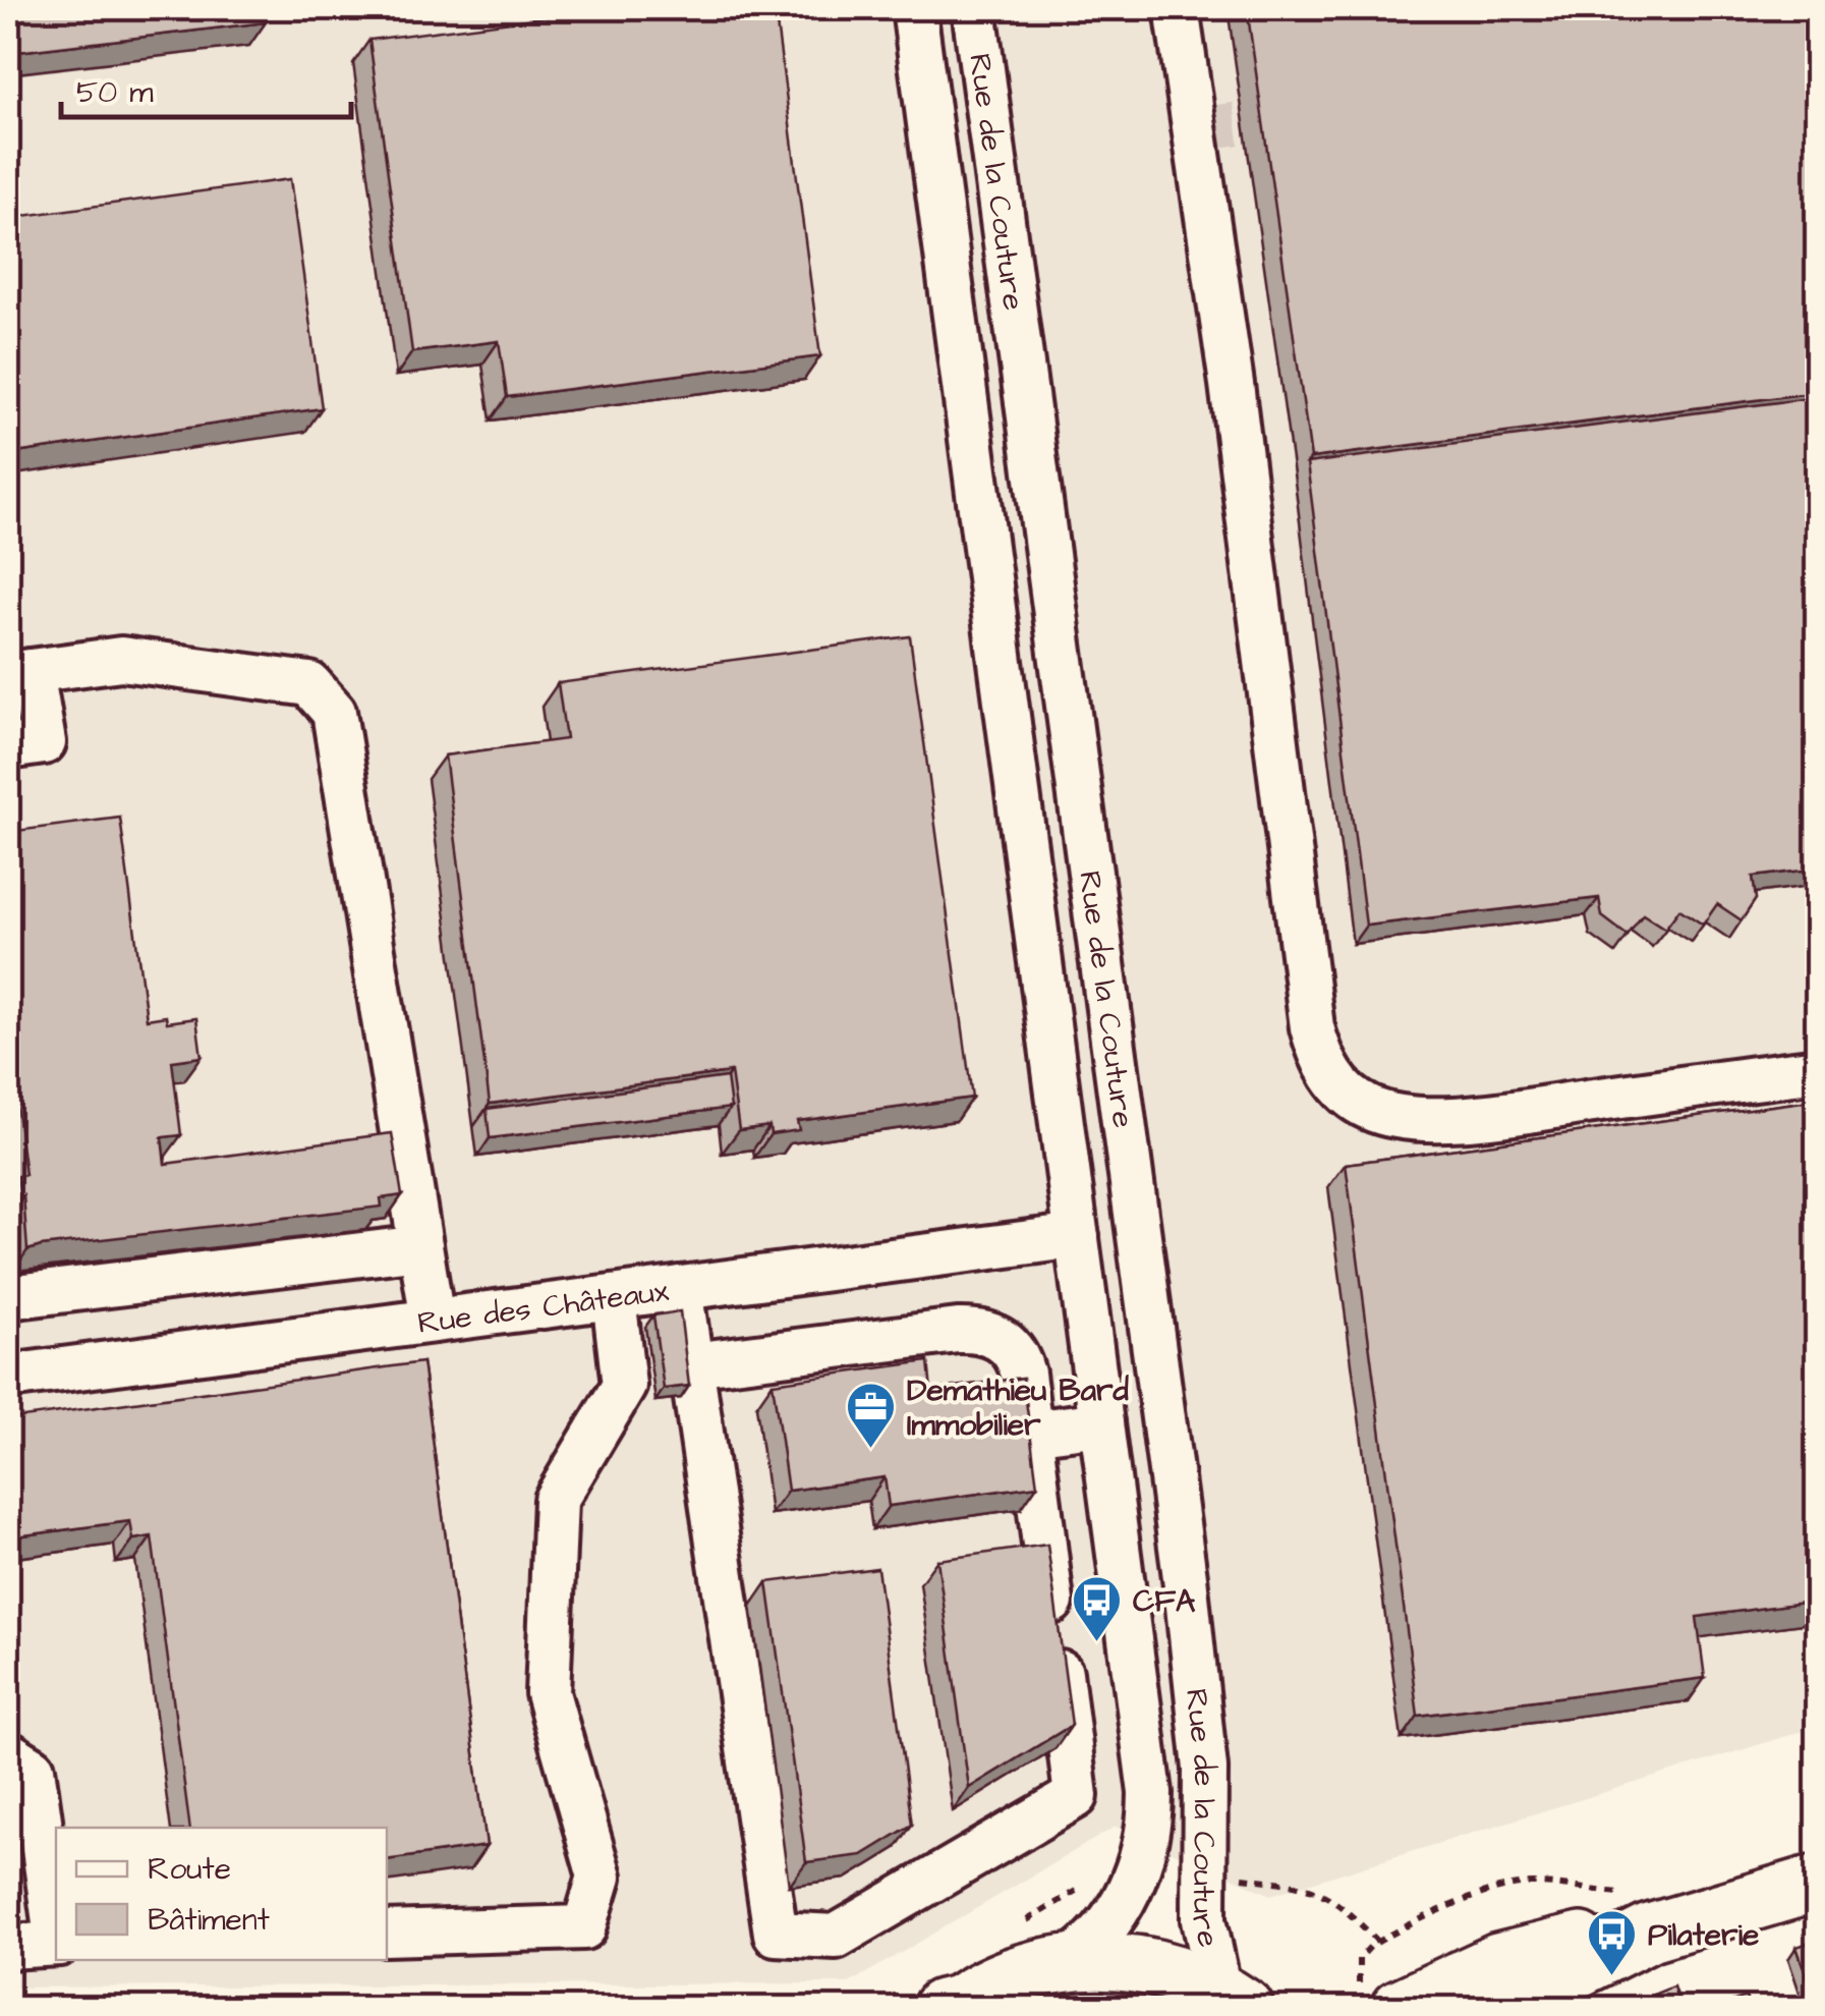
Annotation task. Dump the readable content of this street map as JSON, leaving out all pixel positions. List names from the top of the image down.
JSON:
{
  "streets": {
    "street": ["Rue de la Couture", "Rue des Châteaux"]
  },
  "crossings": [
    ["Rue de la Couture", "Rue des Châteaux"]
  ],
  "places": {
    "office": ["Demathieu Bard Immobilier"],
    "bus stop": ["CFA", "Pilaterie"]
  },
  "legend": ["Route", "Bâtiment"],
  "scale_bar": "50 m"
}
